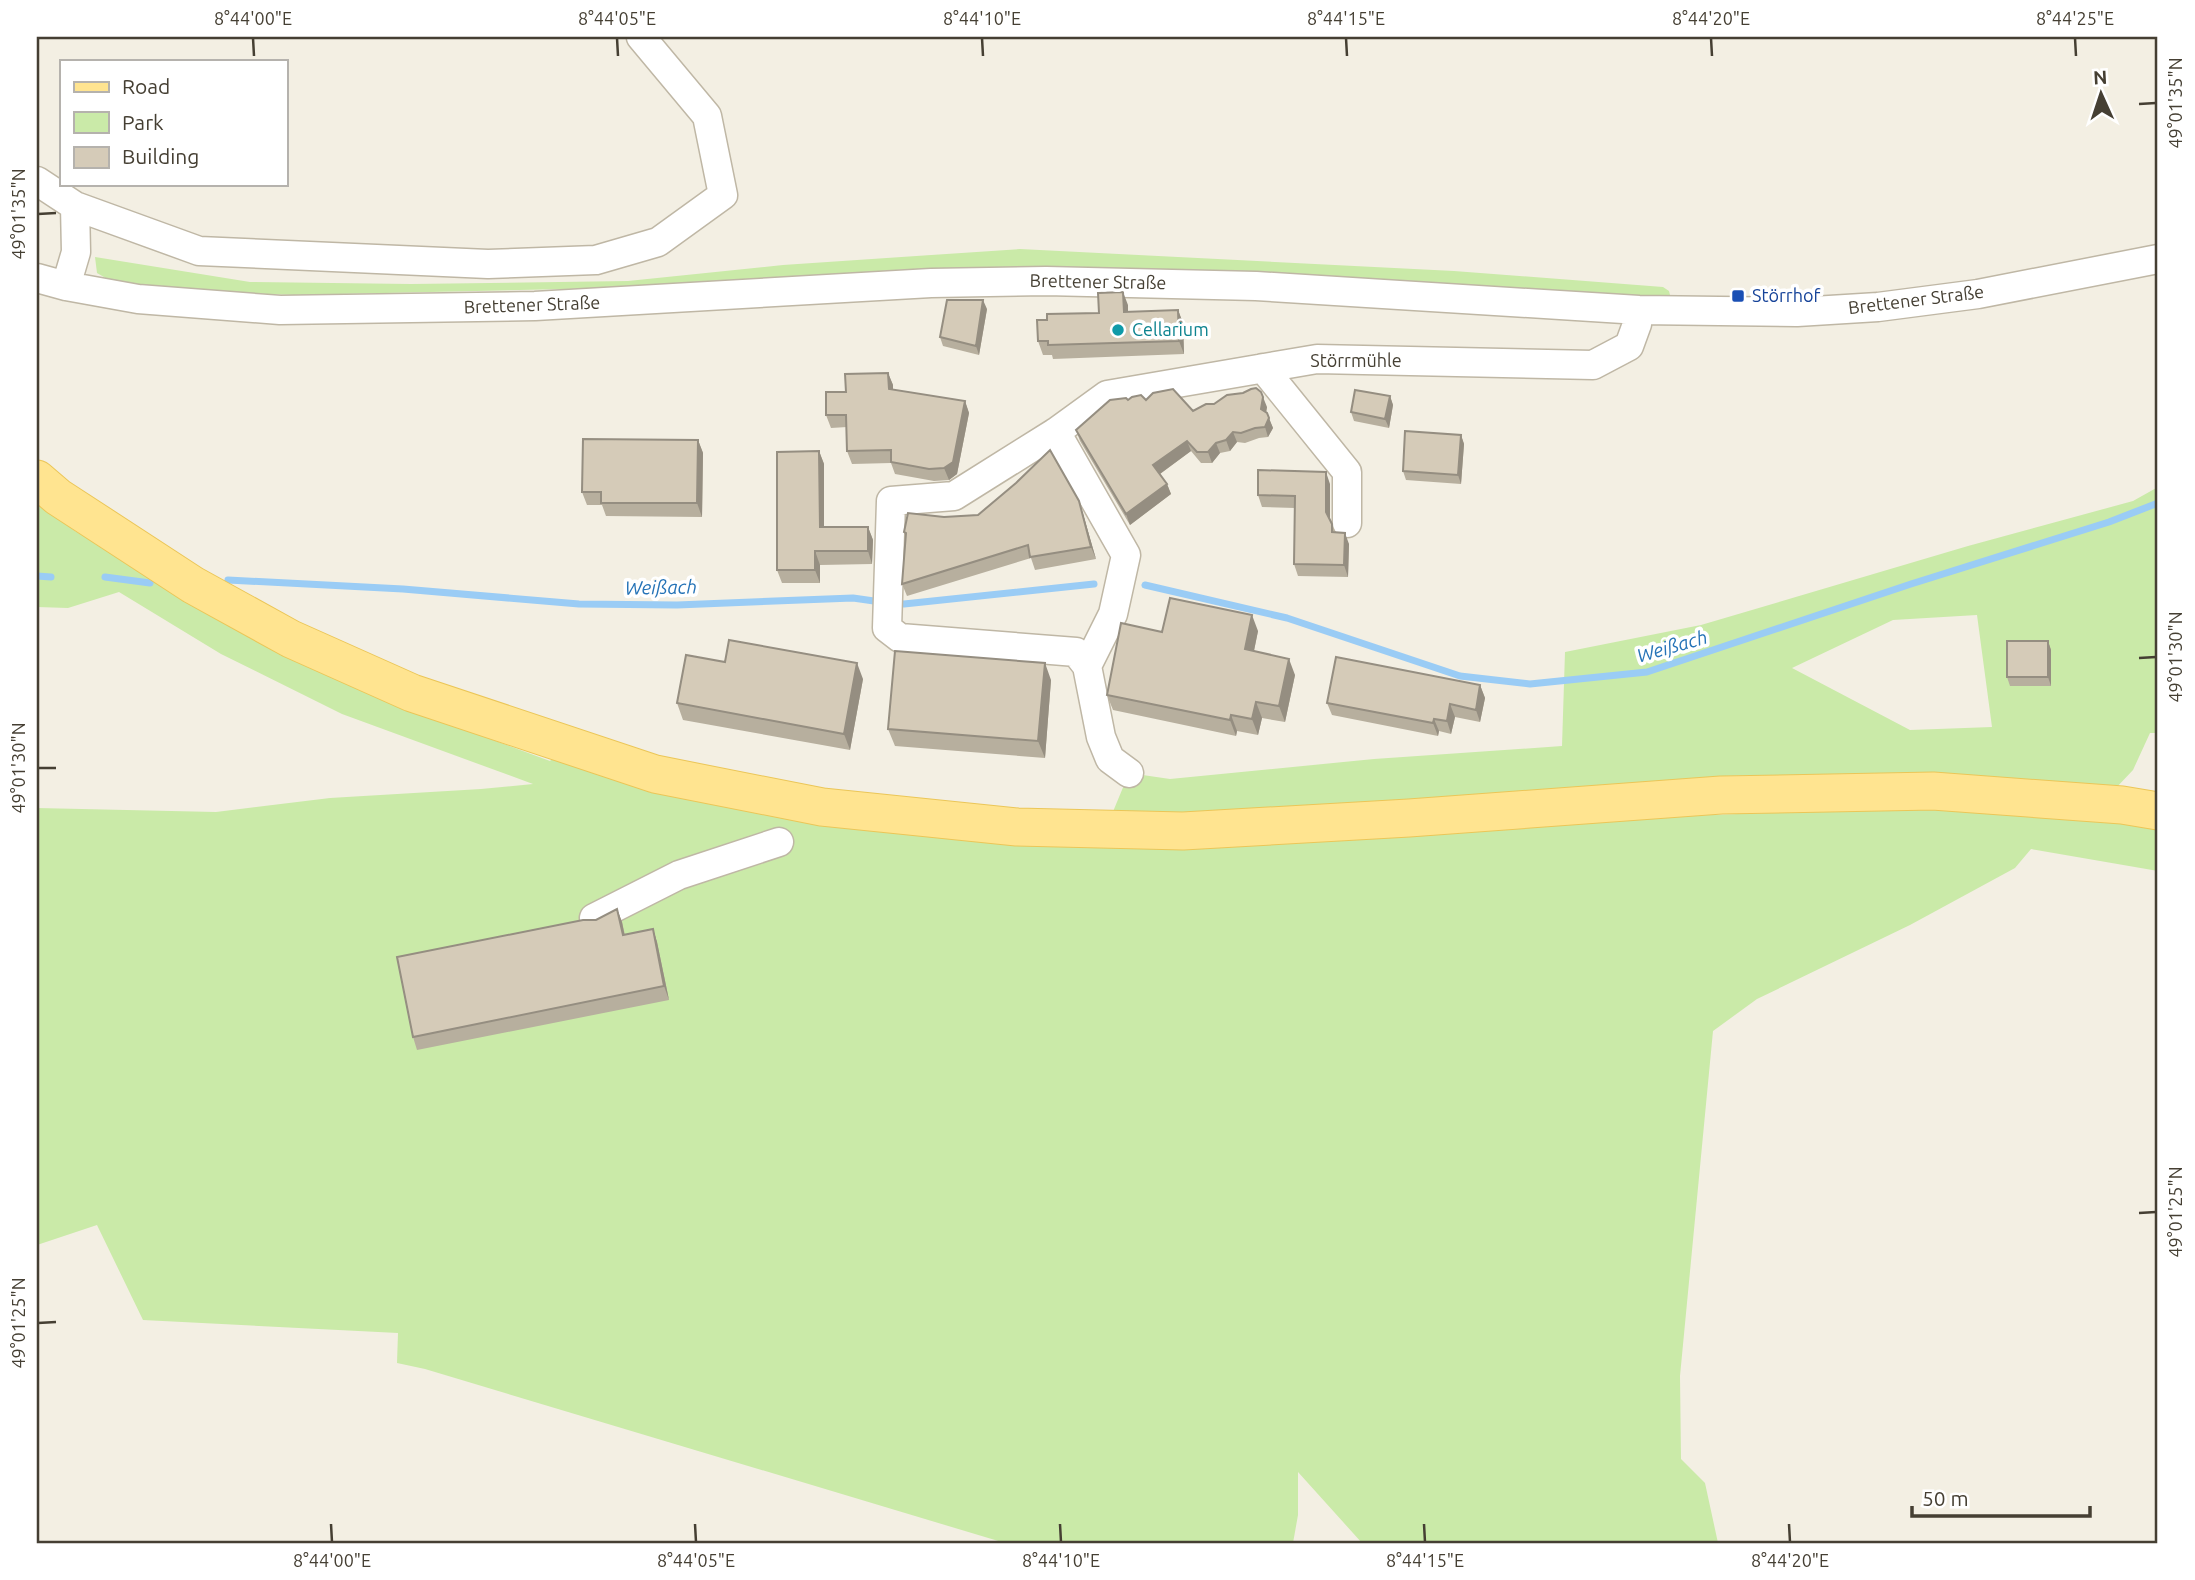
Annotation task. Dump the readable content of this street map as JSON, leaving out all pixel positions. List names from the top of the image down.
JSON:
{
  "streets": {
    "street": ["Brettener Straße", "Störrmühle"]
  },
  "crossings": [
    ["Brettener Straße", "Störrmühle"]
  ],
  "water": ["Weißach"],
  "places": {
    "transit": ["Störrhof"],
    "other": ["Cellarium"]
  },
  "legend": ["Road", "Park", "Building"],
  "scale_bar": "50 m",
  "north": "top",
  "coordinates": [
    "8°44'00\"E",
    "8°44'05\"E",
    "8°44'10\"E",
    "8°44'15\"E",
    "8°44'20\"E",
    "8°44'25\"E",
    "49°01'35\"N",
    "49°01'30\"N",
    "49°01'25\"N"
  ]
}
